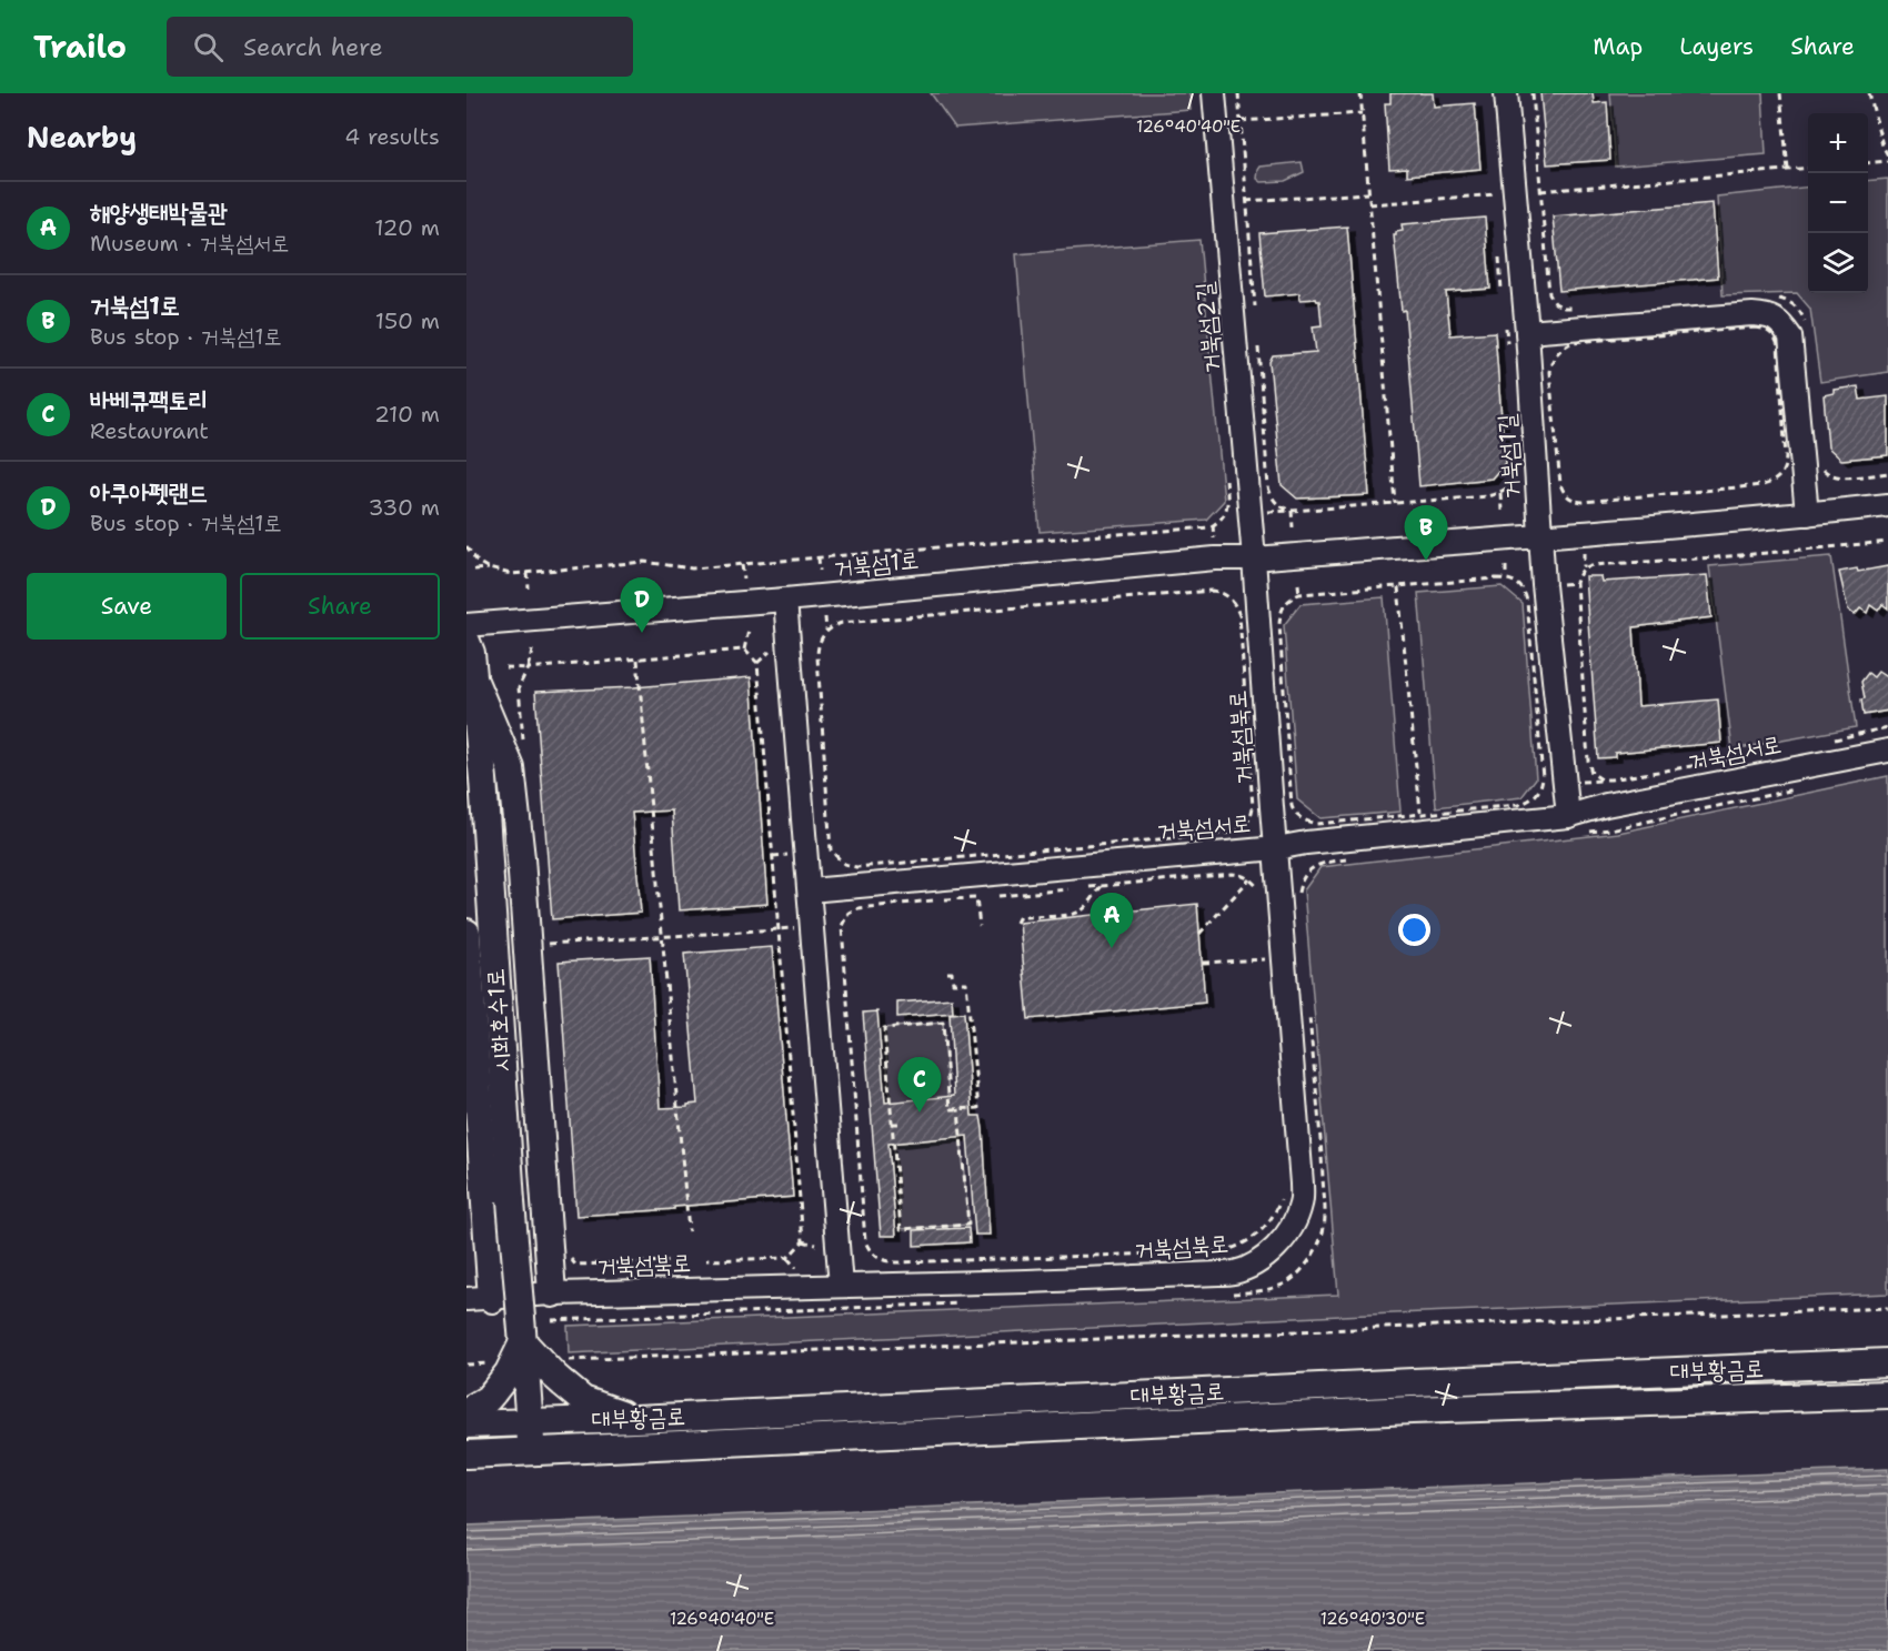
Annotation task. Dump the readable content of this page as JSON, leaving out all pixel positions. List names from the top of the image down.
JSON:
{
  "streets": {
    "main road": ["시화호수1로", "대부황금로"],
    "street": [
      "거북섬2길",
      "거북섬1길",
      "거북섬1로",
      "거북섬북로",
      "거북섬서로"
    ]
  },
  "crossings": [
    ["거북섬2길", "거북섬1로"],
    ["거북섬2길", "거북섬북로"],
    ["거북섬1길", "거북섬1로"],
    ["거북섬1길", "거북섬서로"],
    ["거북섬1로", "거북섬북로"],
    ["거북섬북로", "거북섬서로"],
    ["시화호수1로", "대부황금로"]
  ],
  "page": {
    "header": "Trailo",
    "search": "Search here",
    "nav": ["Map", "Layers", "Share"],
    "heading": ["Nearby", "4 results"],
    "map_buttons": ["+", "−"],
    "list": [
      {
        "mark": "A",
        "name": "해양생태박물관",
        "note": "Museum · 거북섬서로",
        "value": "120 m"
      },
      {
        "mark": "B",
        "name": "거북섬1로",
        "note": "Bus stop · 거북섬1로",
        "value": "150 m"
      },
      {
        "mark": "C",
        "name": "바베큐팩토리",
        "note": "Restaurant",
        "value": "210 m"
      },
      {
        "mark": "D",
        "name": "아쿠아펫랜드",
        "note": "Bus stop · 거북섬1로",
        "value": "330 m"
      }
    ],
    "pins": [
      "B",
      "D",
      "A",
      "C"
    ],
    "buttons": ["Save", "Share"]
  },
  "coordinates": ["126°40'40\"E", "126°40'30\"E"]
}
